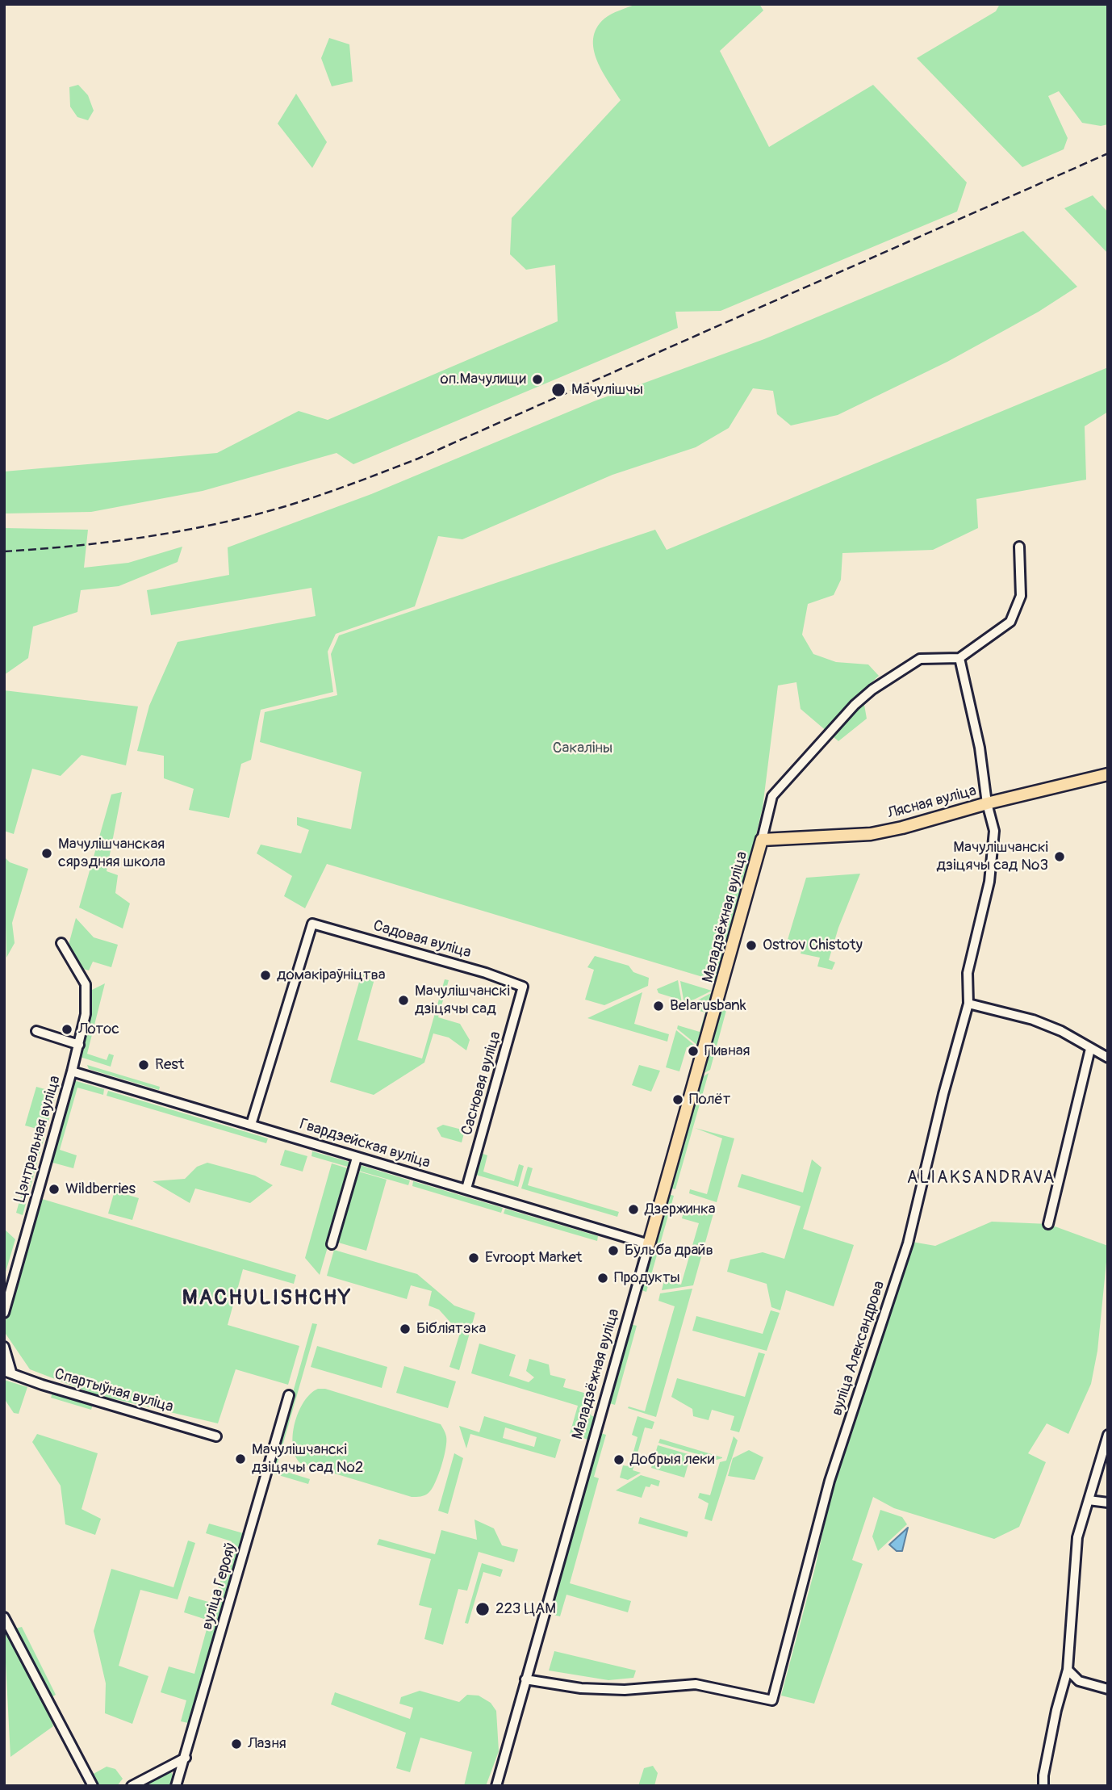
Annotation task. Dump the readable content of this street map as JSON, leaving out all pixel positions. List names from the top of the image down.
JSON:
{
  "streets": {
    "main road": ["Лясная вуліца", "Маладзёжная вуліца"],
    "street": [
      "Садовая вуліца",
      "Сасновая вуліца",
      "Цэнтральная вуліца",
      "Гвардзейская вуліца",
      "вуліца Александрова",
      "Спартыўная вуліца",
      "вуліца Герояў"
    ]
  },
  "crossings": [
    ["Лясная вуліца", "Маладзёжная вуліца"],
    ["Лясная вуліца", "вуліца Александрова"],
    ["Маладзёжная вуліца", "Гвардзейская вуліца"],
    ["Маладзёжная вуліца", "вуліца Александрова"],
    ["Садовая вуліца", "Сасновая вуліца"],
    ["Садовая вуліца", "Гвардзейская вуліца"],
    ["Сасновая вуліца", "Гвардзейская вуліца"],
    ["Цэнтральная вуліца", "Гвардзейская вуліца"]
  ],
  "districts": ["ALIAKSANDRAVA", "MACHULISHCHY"],
  "parks": ["Сакаліны"],
  "places": [
    "оп.Мачулищи",
    "Мачулішчы",
    "Мачулішчанская сярэдняя школа",
    "Мачулішчанскі дзіцячы сад №3",
    "Ostrov Chistoty",
    "домакіраўніцтва",
    "Мачулішчанскі дзіцячы сад",
    "Belarusbank",
    "Лотос",
    "Пивная",
    "Rest",
    "Полёт",
    "Wildberries",
    "Дзержинка",
    "Бульба драйв",
    "Evroopt Market",
    "Продукты",
    "Бібліятэка",
    "Мачулішчанскі дзіцячы сад №2",
    "Добрыя леки",
    "223 ЦAM",
    "Лазня"
  ]
}
